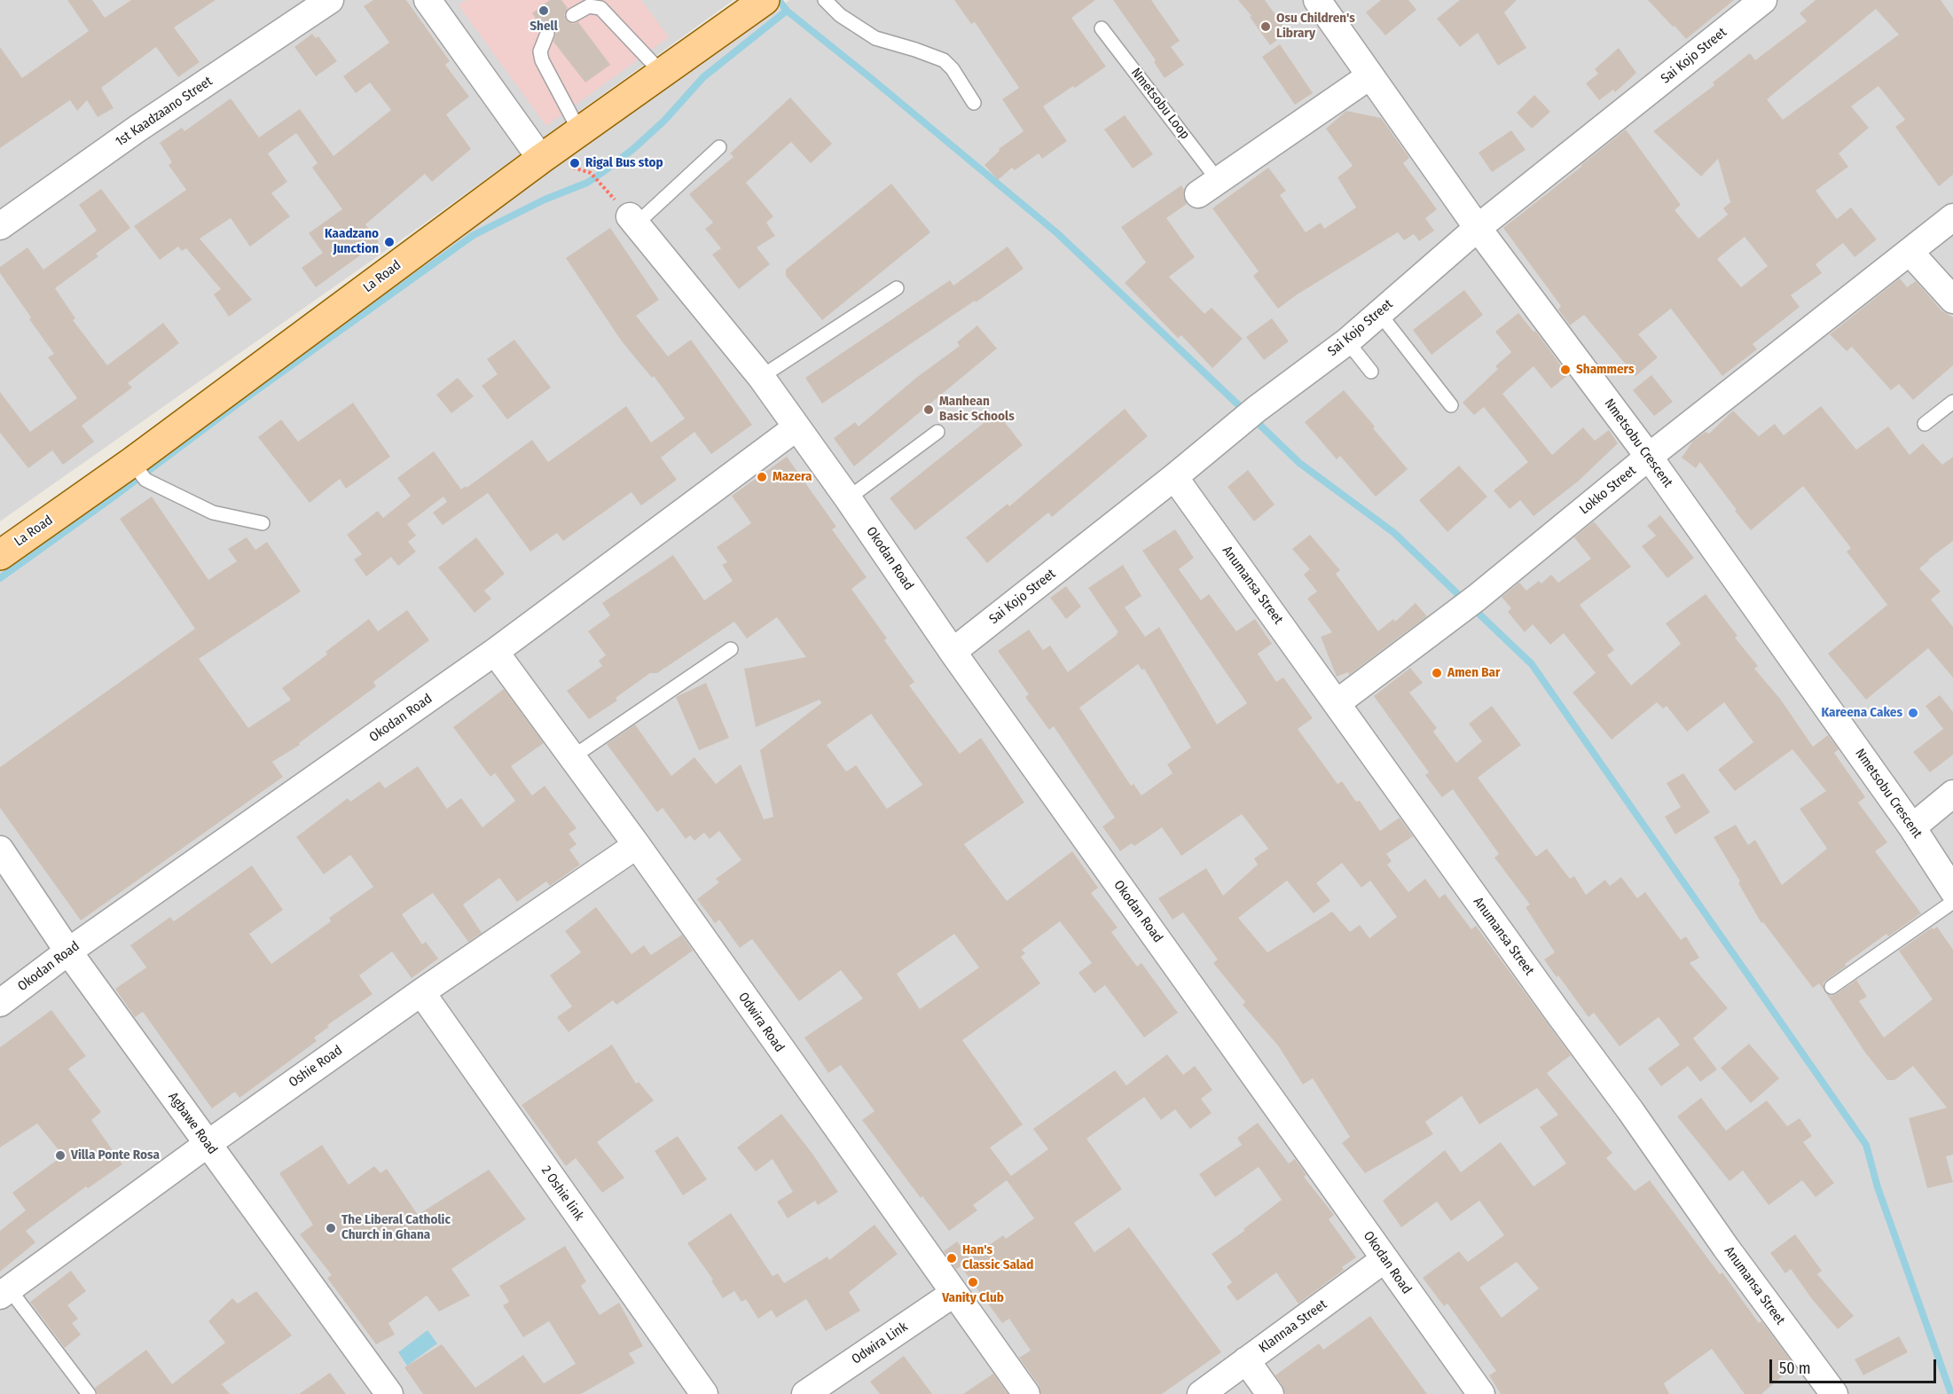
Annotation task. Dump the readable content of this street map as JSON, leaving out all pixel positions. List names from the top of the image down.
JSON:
{
  "streets": {
    "main road": ["La Road"],
    "street": [
      "Sai Kojo Street",
      "Nmetsobu Loop",
      "1st Kaadzaano Street",
      "Nmetsobu Crescent",
      "Lokko Street",
      "Okodan Road",
      "Anumansa Street",
      "Odwira Road",
      "Oshie Road",
      "Agbawe Road",
      "2 Oshie link",
      "Klannaa Street",
      "Odwira Link"
    ]
  },
  "crossings": [
    ["Sai Kojo Street", "Nmetsobu Crescent"],
    ["Sai Kojo Street", "Okodan Road"],
    ["Sai Kojo Street", "Anumansa Street"],
    ["Nmetsobu Loop", "Nmetsobu Crescent"],
    ["Nmetsobu Crescent", "Lokko Street"],
    ["Lokko Street", "Anumansa Street"],
    ["Okodan Road", "Odwira Road"],
    ["Okodan Road", "Agbawe Road"],
    ["Okodan Road", "Klannaa Street"],
    ["Odwira Road", "Oshie Road"],
    ["Odwira Road", "Odwira Link"],
    ["Oshie Road", "Agbawe Road"],
    ["Oshie Road", "2 Oshie link"]
  ],
  "places": [
    "Shell",
    "Osu Children's Library",
    "Rigal Bus stop",
    "Kaadzano Junction",
    "Shammers",
    "Manhean Basic Schools",
    "Mazera",
    "Amen Bar",
    "Kareena Cakes",
    "Villa Ponte Rosa",
    "The Liberal Catholic Church in Ghana",
    "Han's Classic Salad",
    "Vanity Club"
  ],
  "scale_bar": "50 m"
}
